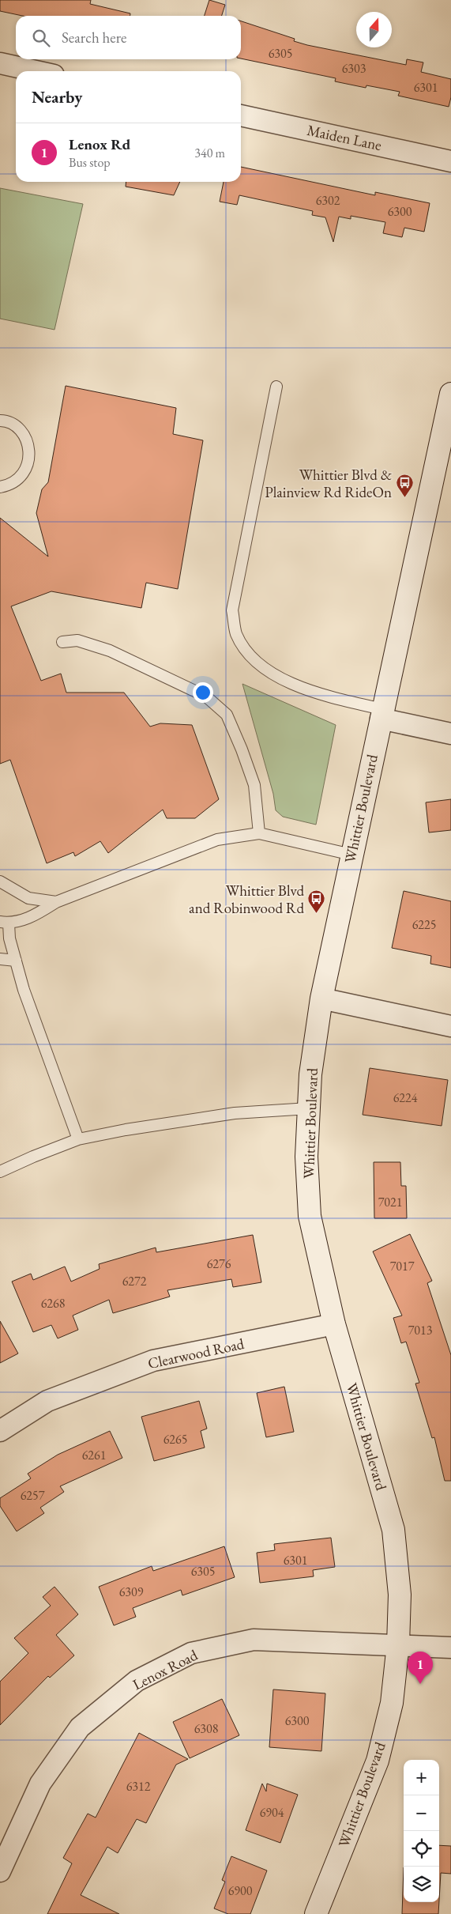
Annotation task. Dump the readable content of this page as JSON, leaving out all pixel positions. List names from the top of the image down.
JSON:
{
  "streets": {
    "street": [
      "Maiden Lane",
      "Whittier Boulevard",
      "Clearwood Road",
      "Lenox Road"
    ]
  },
  "crossings": [
    ["Whittier Boulevard", "Clearwood Road"],
    ["Whittier Boulevard", "Lenox Road"]
  ],
  "places": {
    "bus stop": ["Whittier Blvd & Plainview Rd RideOn", "Whittier Blvd and Robinwood Rd"]
  },
  "house_numbers": [
    "6305",
    "6303",
    "6301",
    "6302",
    "6300",
    "6225",
    "6224",
    "7021",
    "6276",
    "7017",
    "6272",
    "6268",
    "7013",
    "6265",
    "6261",
    "6257",
    "6301",
    "6305",
    "6309",
    "6300",
    "6308",
    "6312",
    "6904",
    "6900"
  ],
  "north": "top",
  "page": {
    "search": "Search here",
    "heading": "Nearby",
    "list": [
      {
        "mark": "1",
        "name": "Lenox Rd",
        "note": "Bus stop",
        "value": "340 m"
      }
    ],
    "pins": "1",
    "map_buttons": ["+", "−"]
  }
}
